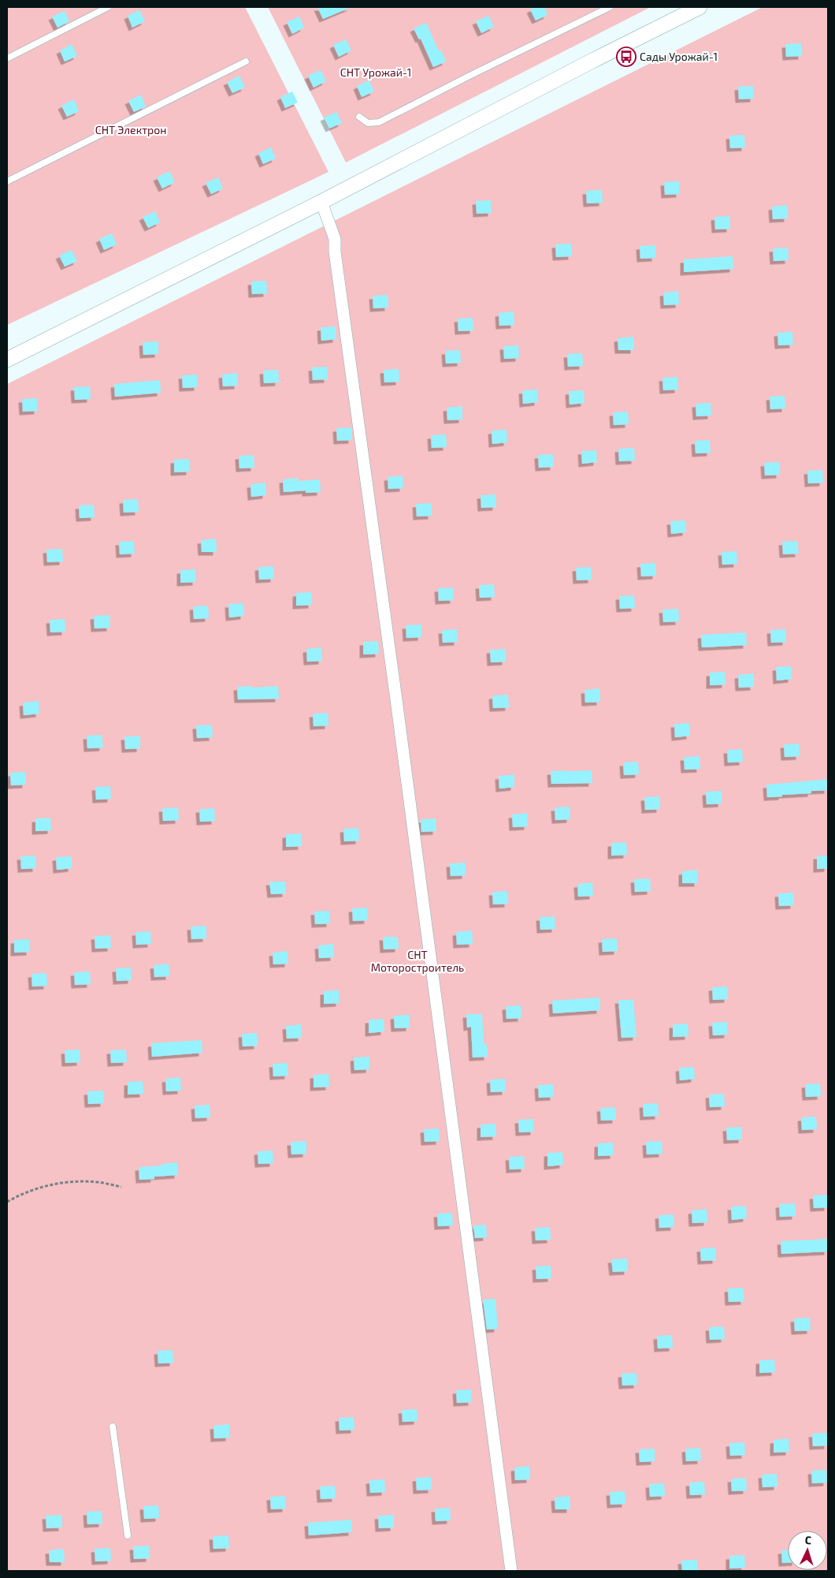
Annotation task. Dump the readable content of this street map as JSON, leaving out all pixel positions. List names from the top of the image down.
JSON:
{
  "parks": ["СНТ Урожай-1", "СНТ Электрон", "СНТ Моторостроитель"],
  "places": {
    "bus stop": ["Сады Урожай-1"]
  },
  "north": "top"
}
